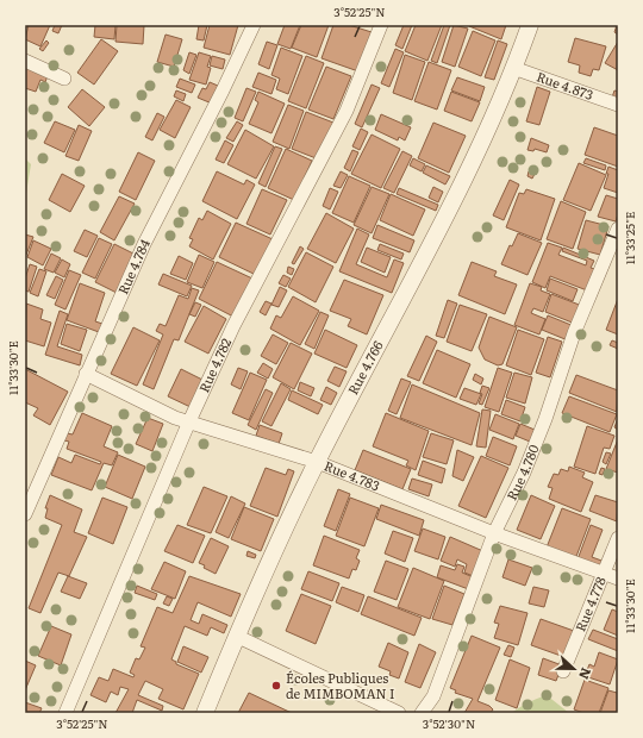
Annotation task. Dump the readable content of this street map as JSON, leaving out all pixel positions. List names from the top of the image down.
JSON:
{
  "streets": {
    "street": [
      "Rue 4.873",
      "Rue 4.784",
      "Rue 4.782",
      "Rue 4.766",
      "Rue 4.780",
      "Rue 4.783",
      "Rue 4.778"
    ]
  },
  "crossings": [
    ["Rue 4.873", "Rue 4.766"],
    ["Rue 4.784", "Rue 4.783"],
    ["Rue 4.782", "Rue 4.783"],
    ["Rue 4.766", "Rue 4.783"],
    ["Rue 4.780", "Rue 4.783"],
    ["Rue 4.783", "Rue 4.778"]
  ],
  "places": ["Écoles Publiques de MIMBOMAN I"],
  "north": "right",
  "coordinates": [
    "3°52'25\"N",
    "11°33'25\"E",
    "11°33'30\"E",
    "3°52'30\"N"
  ]
}
